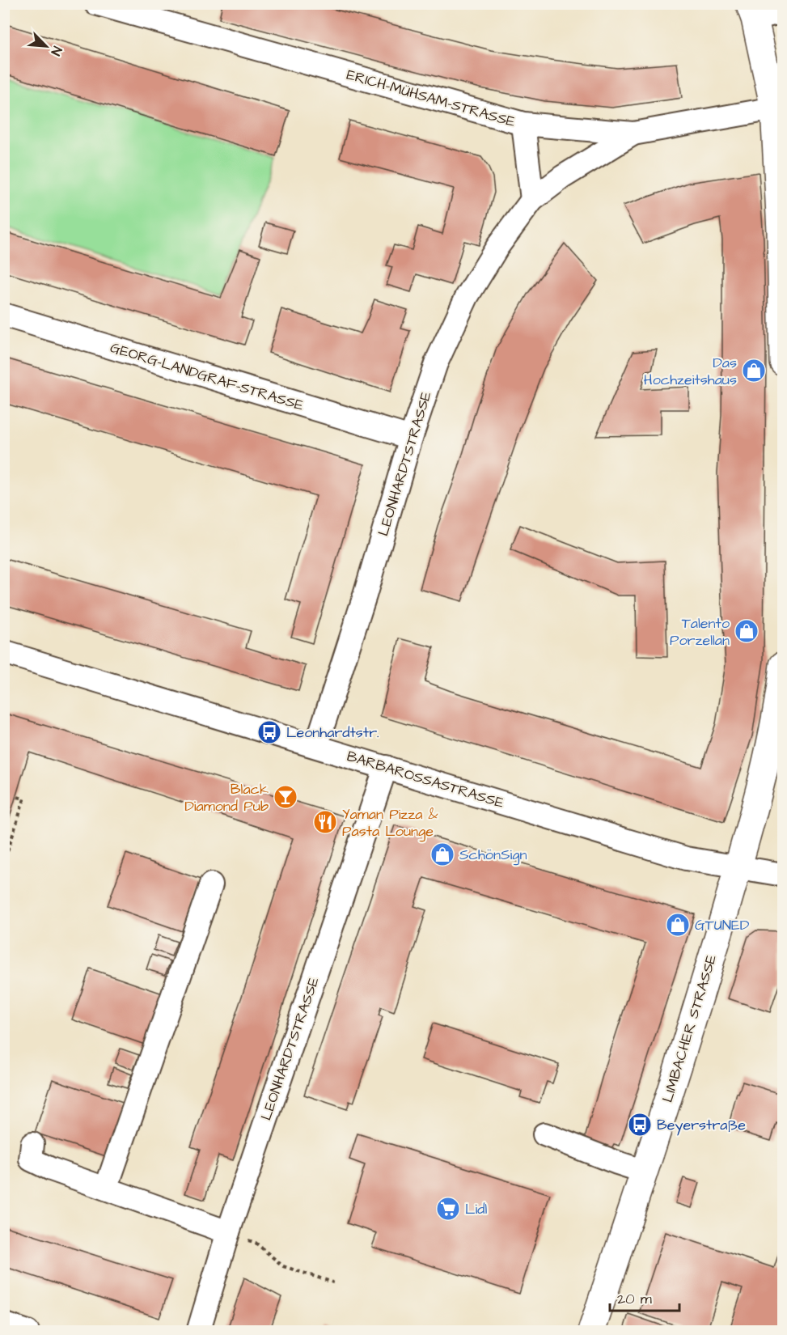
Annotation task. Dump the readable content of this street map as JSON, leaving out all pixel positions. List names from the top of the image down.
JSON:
{
  "streets": {
    "main road": ["LIMBACHER STRASSE"],
    "street": [
      "ERICH-MÜHSAM-STRASSE",
      "GEORG-LANDGRAF-STRASSE",
      "LEONHARDTSTRASSE",
      "BARBAROSSASTRASSE"
    ]
  },
  "crossings": [
    ["ERICH-MÜHSAM-STRASSE", "LEONHARDTSTRASSE"],
    ["GEORG-LANDGRAF-STRASSE", "LEONHARDTSTRASSE"],
    ["LEONHARDTSTRASSE", "BARBAROSSASTRASSE"],
    ["BARBAROSSASTRASSE", "LIMBACHER STRASSE"]
  ],
  "places": {
    "shop": [
      "Das Hochzeitshaus",
      "Talento Porzellan",
      "SchönSign",
      "GTUNED"
    ],
    "bus stop": ["Leonhardtstr.", "Beyerstraße"],
    "bar": ["Black Diamond Pub"],
    "restaurant": ["Yaman Pizza & Pasta Lounge"],
    "supermarket": ["Lidl"]
  },
  "scale_bar": "20 m",
  "north": "bottom right"
}
